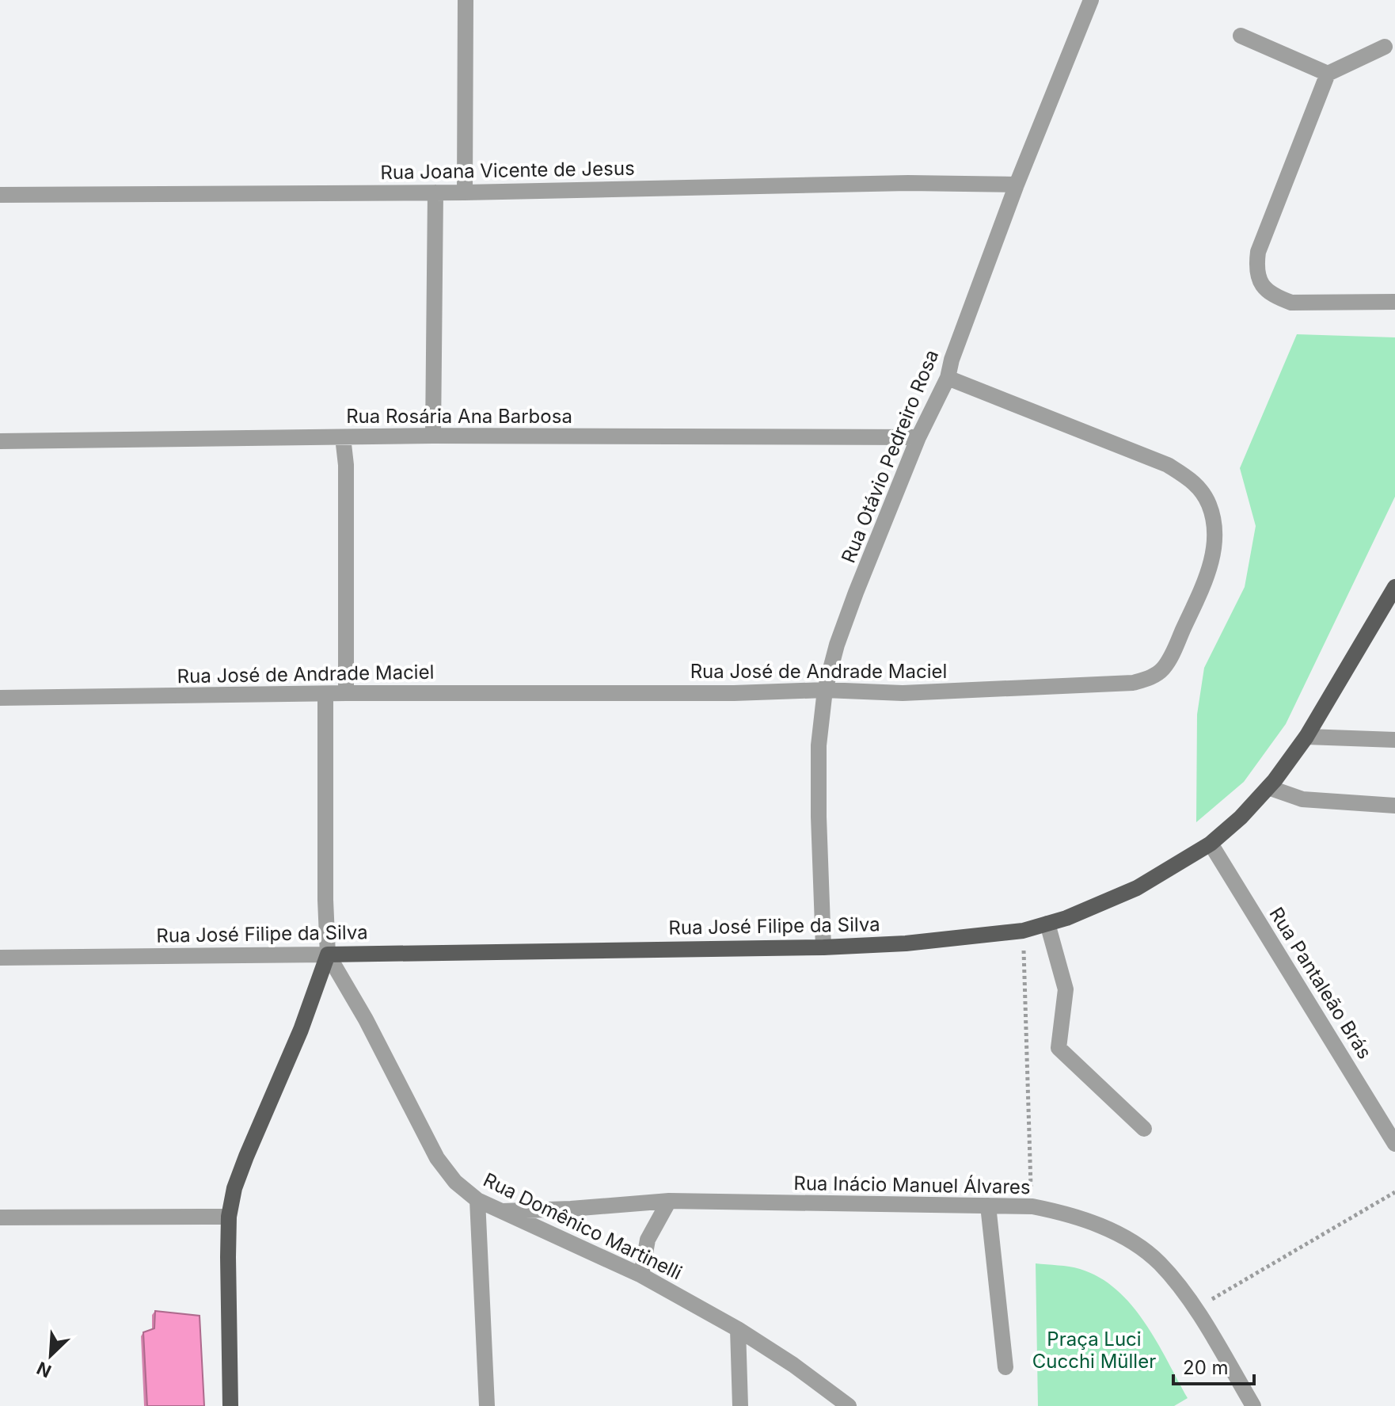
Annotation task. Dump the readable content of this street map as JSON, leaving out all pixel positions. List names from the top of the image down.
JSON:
{
  "streets": {
    "main road": ["Rua José Filipe da Silva"],
    "street": [
      "Rua Joana Vicente de Jesus",
      "Rua Rosária Ana Barbosa",
      "Rua Otávio Pedreiro Rosa",
      "Rua José de Andrade Maciel",
      "Rua Pantaleão Brás",
      "Rua Inácio Manuel Álvares",
      "Rua Domênico Martinelli"
    ]
  },
  "crossings": [
    ["Rua Joana Vicente de Jesus", "Rua Otávio Pedreiro Rosa"],
    ["Rua Rosária Ana Barbosa", "Rua Otávio Pedreiro Rosa"],
    ["Rua Otávio Pedreiro Rosa", "Rua José de Andrade Maciel"],
    ["Rua Otávio Pedreiro Rosa", "Rua José Filipe da Silva"],
    ["Rua José Filipe da Silva", "Rua Pantaleão Brás"],
    ["Rua José Filipe da Silva", "Rua Domênico Martinelli"],
    ["Rua Inácio Manuel Álvares", "Rua Domênico Martinelli"]
  ],
  "parks": ["Praça Luci Cucchi Müller"],
  "scale_bar": "20 m",
  "north": "bottom left"
}
